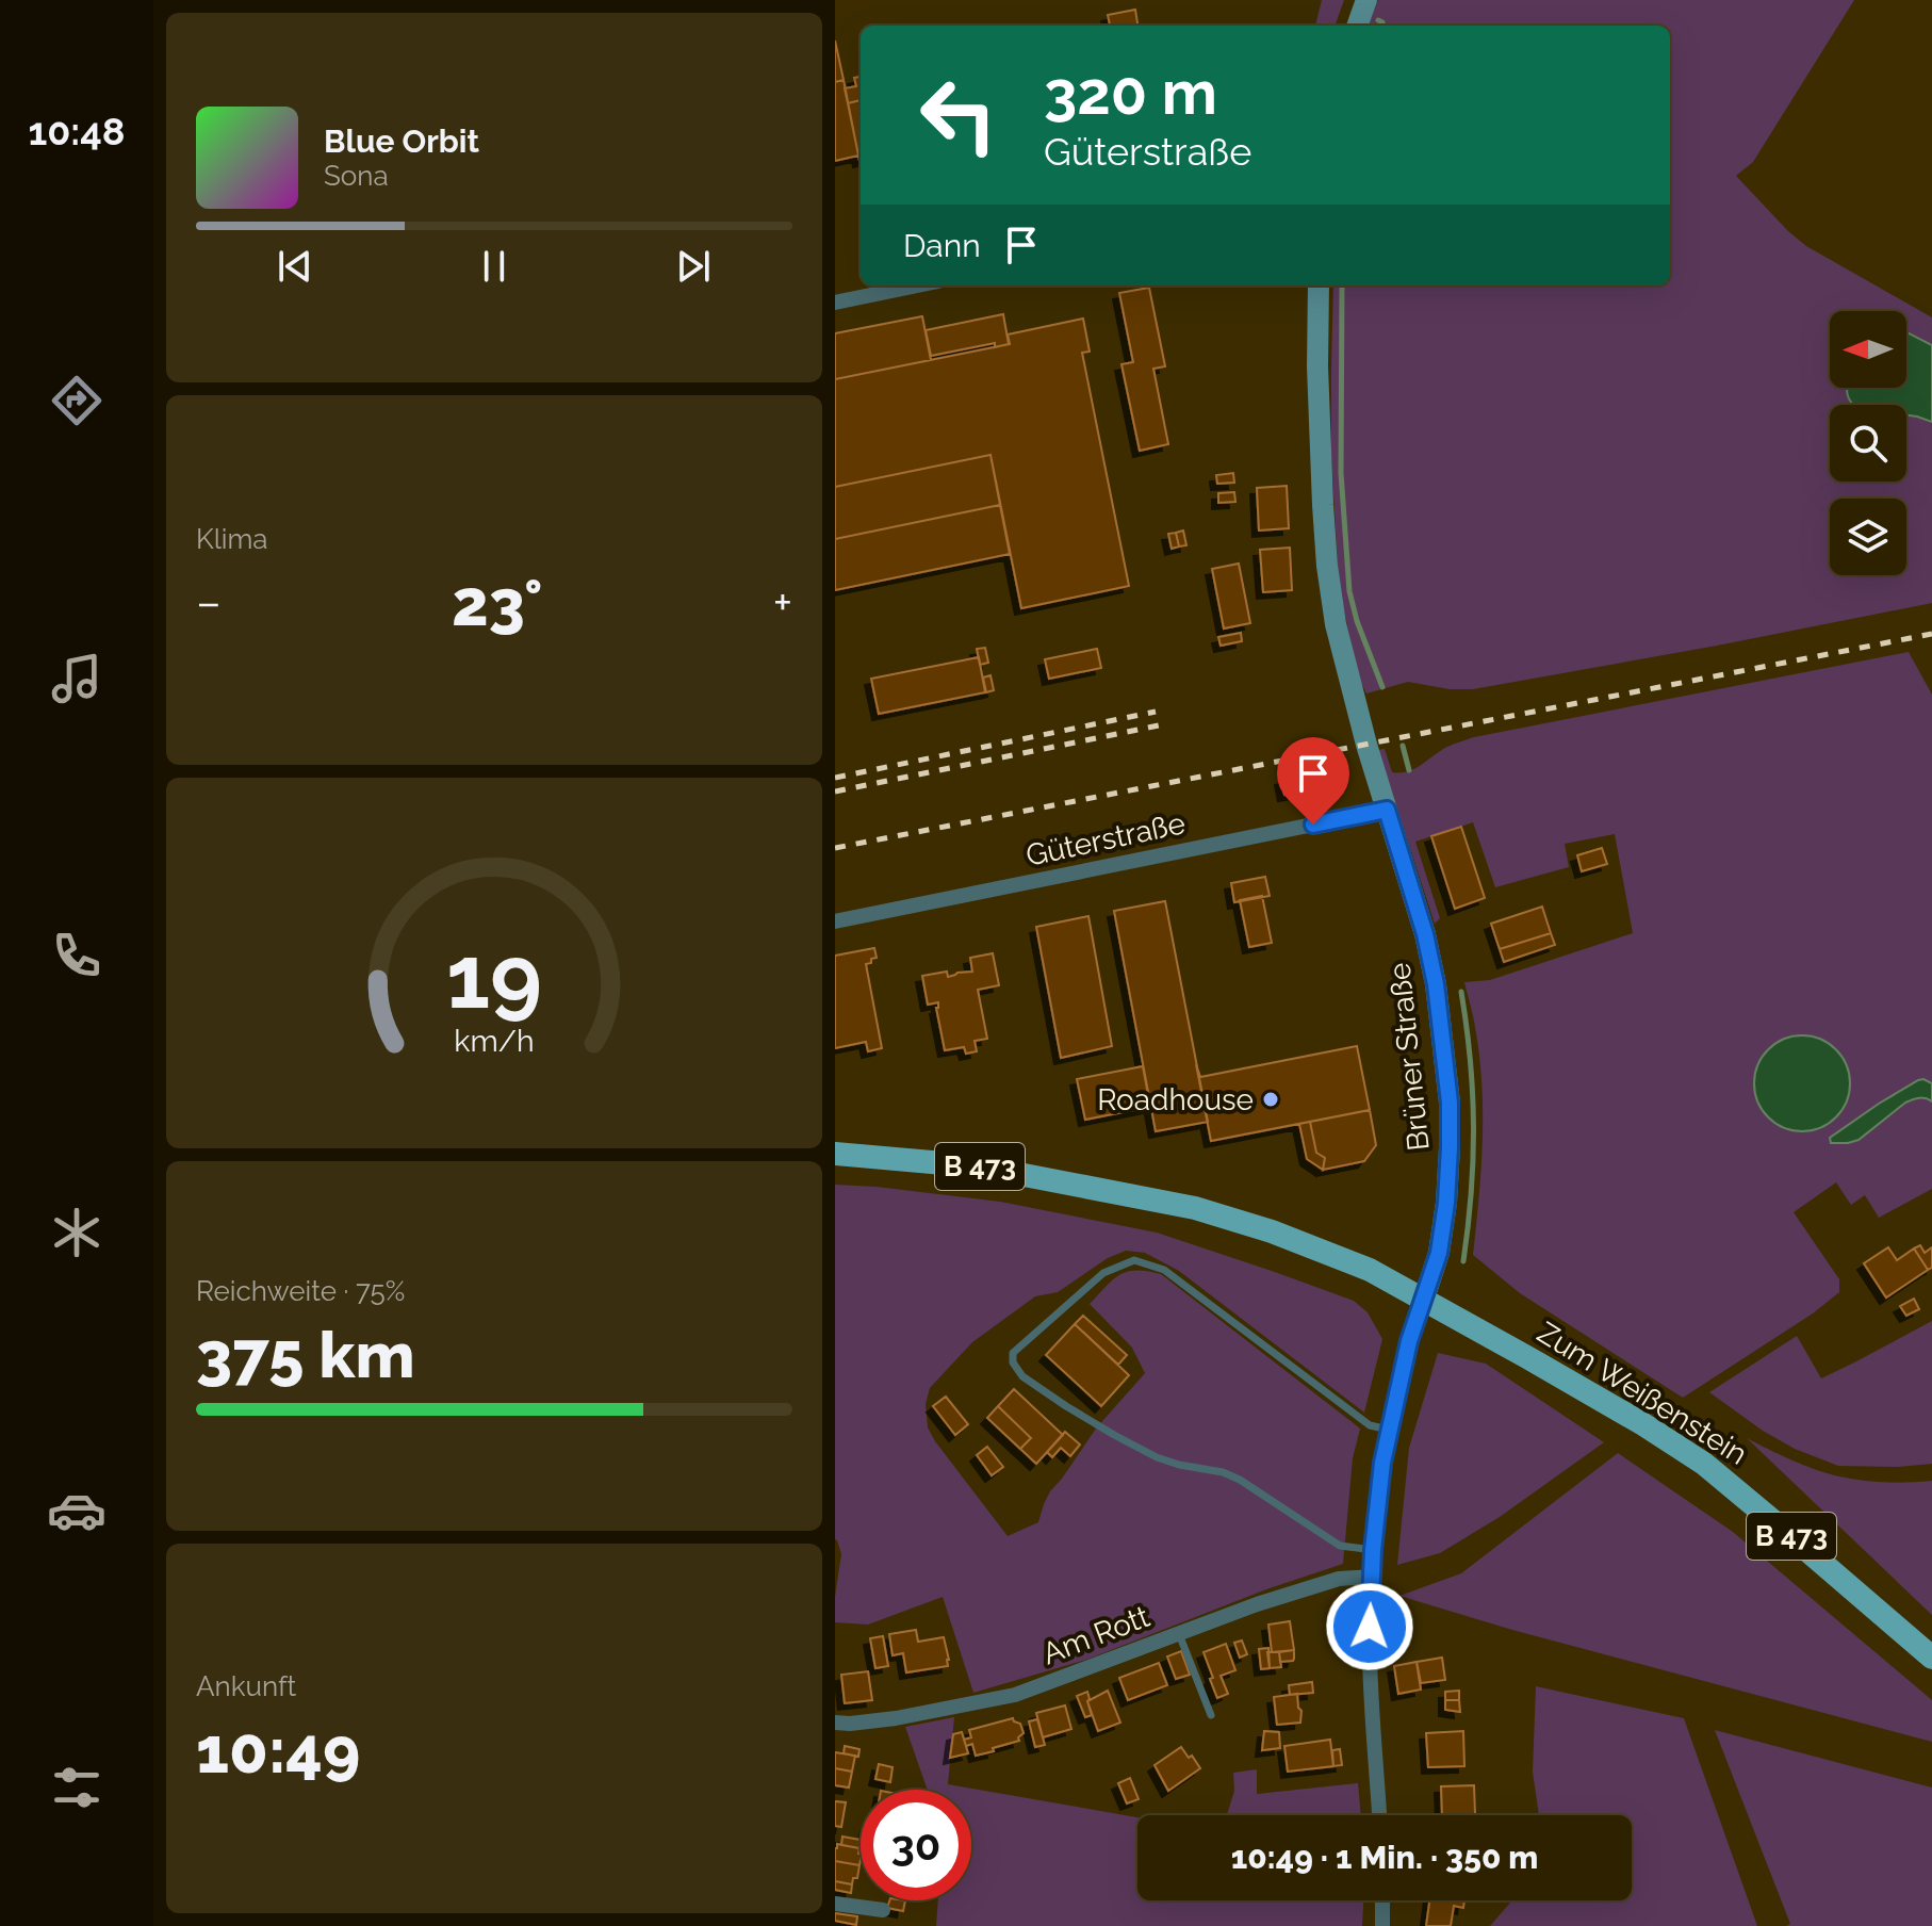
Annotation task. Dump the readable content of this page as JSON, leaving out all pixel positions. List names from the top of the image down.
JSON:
{
  "streets": {
    "main road": ["Brüner Straße", "B 473", "Zum Weißenstein"],
    "street": ["Güterstraße", "Am Rott"]
  },
  "crossings": [
    ["Güterstraße", "Brüner Straße"],
    ["Brüner Straße", "B 473"],
    ["Brüner Straße", "Zum Weißenstein"],
    ["Brüner Straße", "Am Rott"],
    ["B 473", "Zum Weißenstein"]
  ],
  "places": ["Roadhouse"],
  "north": "left",
  "page": {
    "tabs": "10:48",
    "turn": ["320 m", "Güterstraße"],
    "song": ["Blue Orbit", "Sona"],
    "then": "Dann",
    "tile": [
      "Klima",
      ["Reichweite · 75%", "375 km"],
      ["Ankunft", "10:49"]
    ],
    "heat": ["−", "23°", "+"],
    "limit": "30",
    "trip": "10:49 · 1 Min. · 350 m",
    "gauge": ["19", "km/h"]
  }
}
